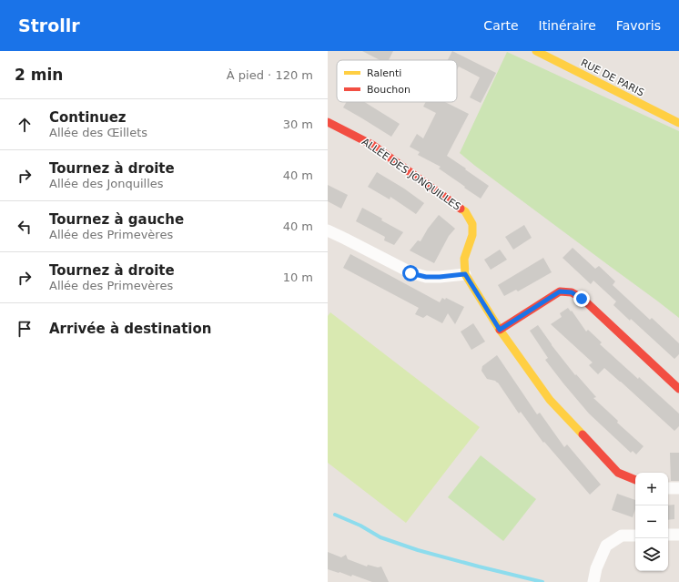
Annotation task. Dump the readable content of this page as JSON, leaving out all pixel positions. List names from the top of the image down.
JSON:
{
  "streets": {
    "street": ["RUE DE PARIS", "ALLÉE DES JONQUILLES"]
  },
  "legend": ["Ralenti", "Bouchon"],
  "page": {
    "header": "Strollr",
    "nav": ["Carte", "Itinéraire", "Favoris"],
    "heading": ["2 min", "À pied · 120 m"],
    "list": [
      ["Continuez", "Allée des Œillets", "30 m"],
      ["Tournez à droite", "Allée des Jonquilles", "40 m"],
      ["Tournez à gauche", "Allée des Primevères", "40 m"],
      ["Tournez à droite", "Allée des Primevères", "10 m"],
      "Arrivée à destination"
    ],
    "map_buttons": ["+", "−"]
  }
}
